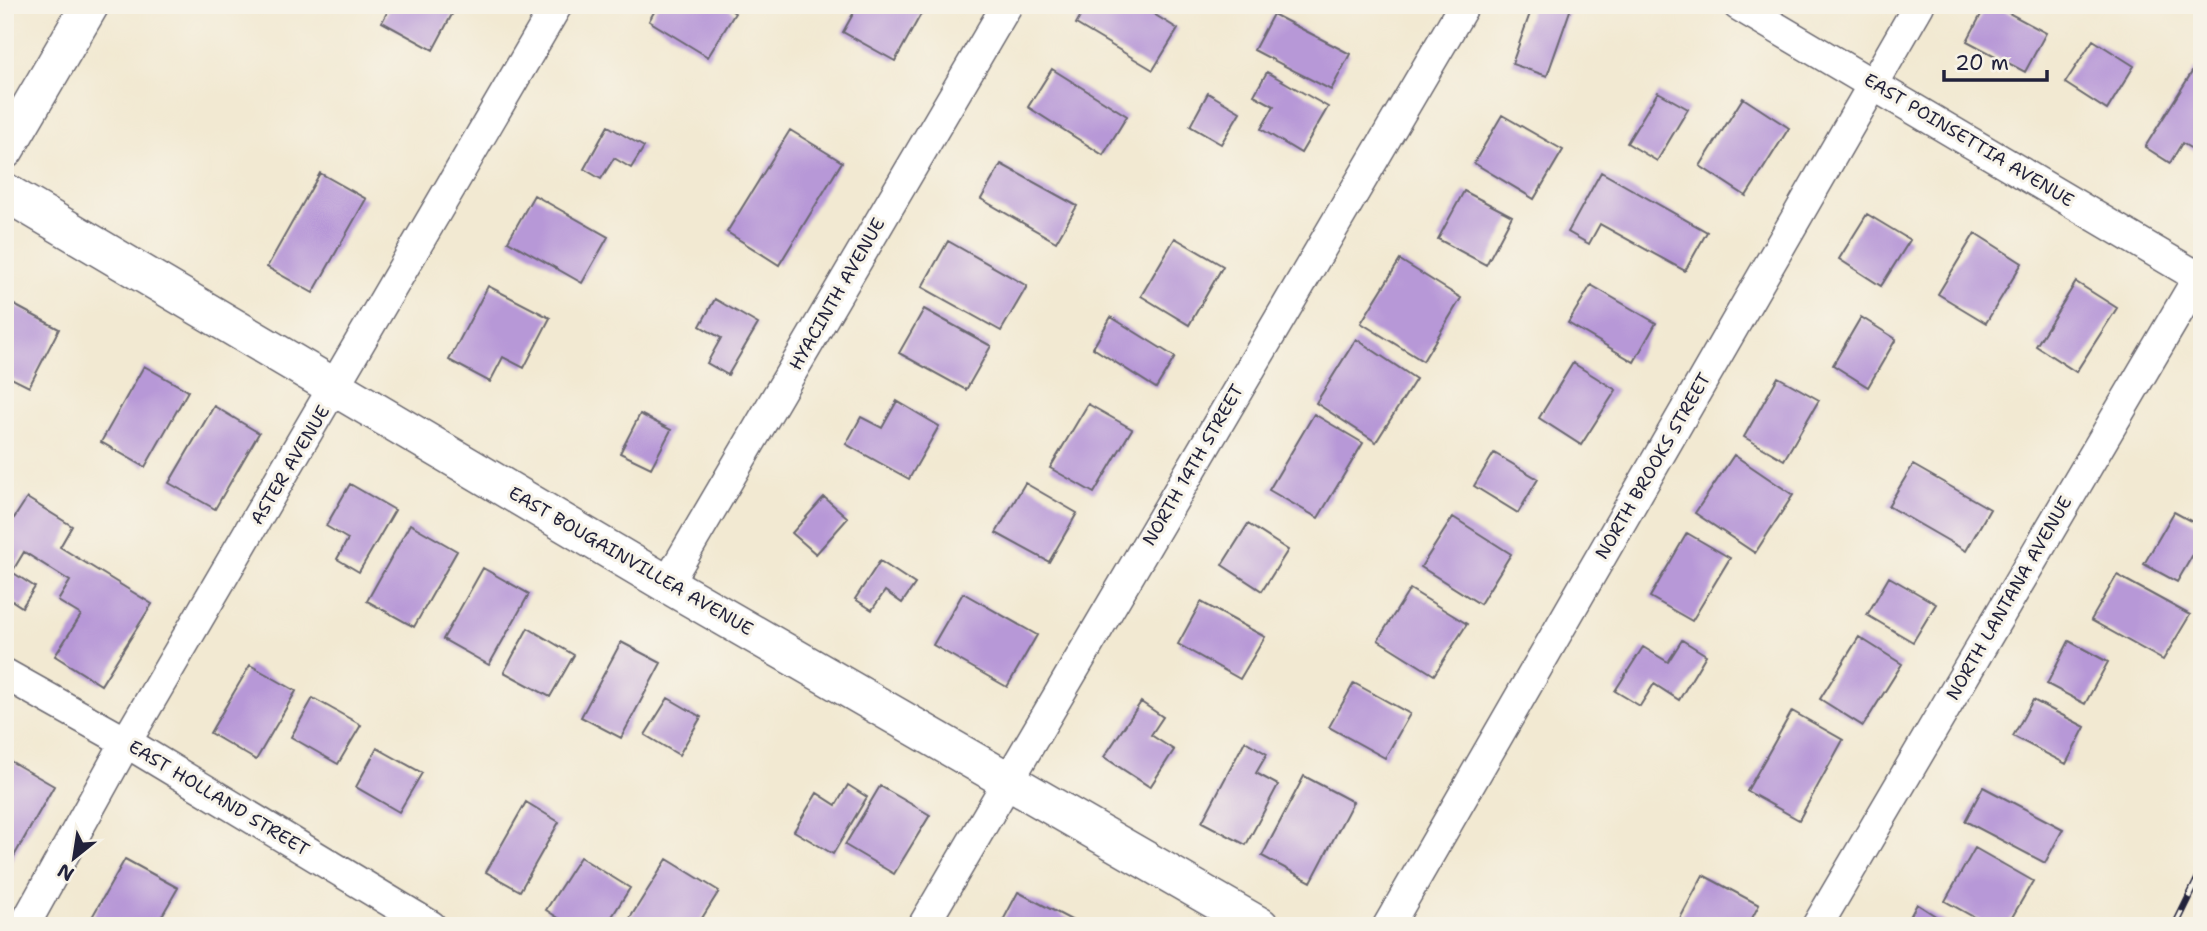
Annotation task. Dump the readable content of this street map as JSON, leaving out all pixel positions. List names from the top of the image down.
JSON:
{
  "streets": {
    "street": [
      "EAST POINSETTIA AVENUE",
      "HYACINTH AVENUE",
      "ASTER AVENUE",
      "NORTH 14TH STREET",
      "NORTH BROOKS STREET",
      "EAST BOUGAINVILLEA AVENUE",
      "NORTH LANTANA AVENUE",
      "EAST HOLLAND STREET"
    ]
  },
  "crossings": [
    ["EAST POINSETTIA AVENUE", "NORTH BROOKS STREET"],
    ["EAST POINSETTIA AVENUE", "NORTH LANTANA AVENUE"],
    ["HYACINTH AVENUE", "EAST BOUGAINVILLEA AVENUE"],
    ["ASTER AVENUE", "EAST BOUGAINVILLEA AVENUE"],
    ["ASTER AVENUE", "EAST HOLLAND STREET"],
    ["NORTH 14TH STREET", "EAST BOUGAINVILLEA AVENUE"]
  ],
  "scale_bar": "20 m",
  "north": "bottom left"
}
